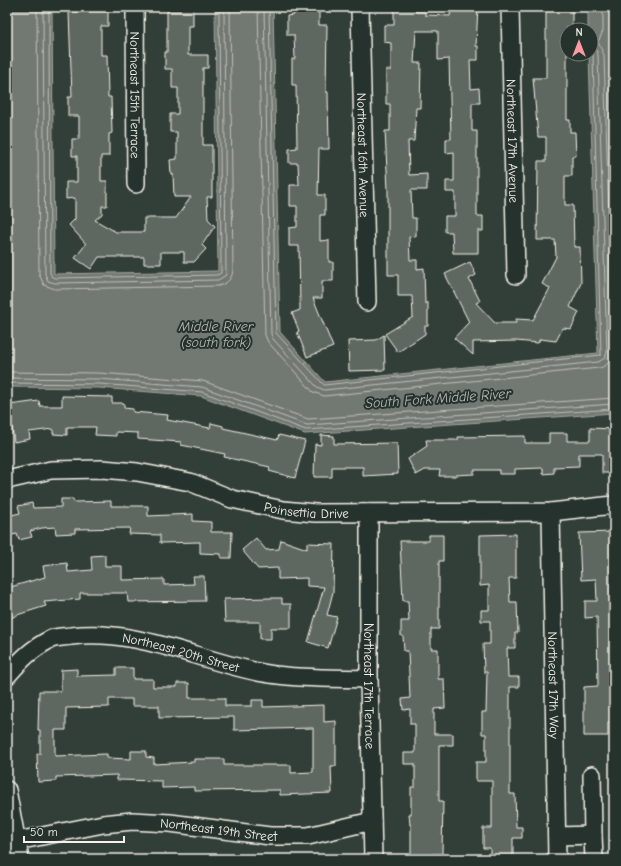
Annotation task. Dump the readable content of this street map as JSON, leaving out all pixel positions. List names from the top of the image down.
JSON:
{
  "streets": {
    "street": [
      "Northeast 15th Terrace",
      "Northeast 17th Avenue",
      "Northeast 16th Avenue",
      "Poinsettia Drive",
      "Northeast 20th Street",
      "Northeast 17th Way",
      "Northeast 17th Terrace",
      "Northeast 19th Street"
    ]
  },
  "crossings": [
    ["Poinsettia Drive", "Northeast 17th Way"],
    ["Poinsettia Drive", "Northeast 17th Terrace"],
    ["Northeast 20th Street", "Northeast 17th Terrace"],
    ["Northeast 17th Terrace", "Northeast 19th Street"]
  ],
  "water": ["Middle River (south fork)", "South Fork Middle River"],
  "scale_bar": "50 m",
  "north": "top"
}
